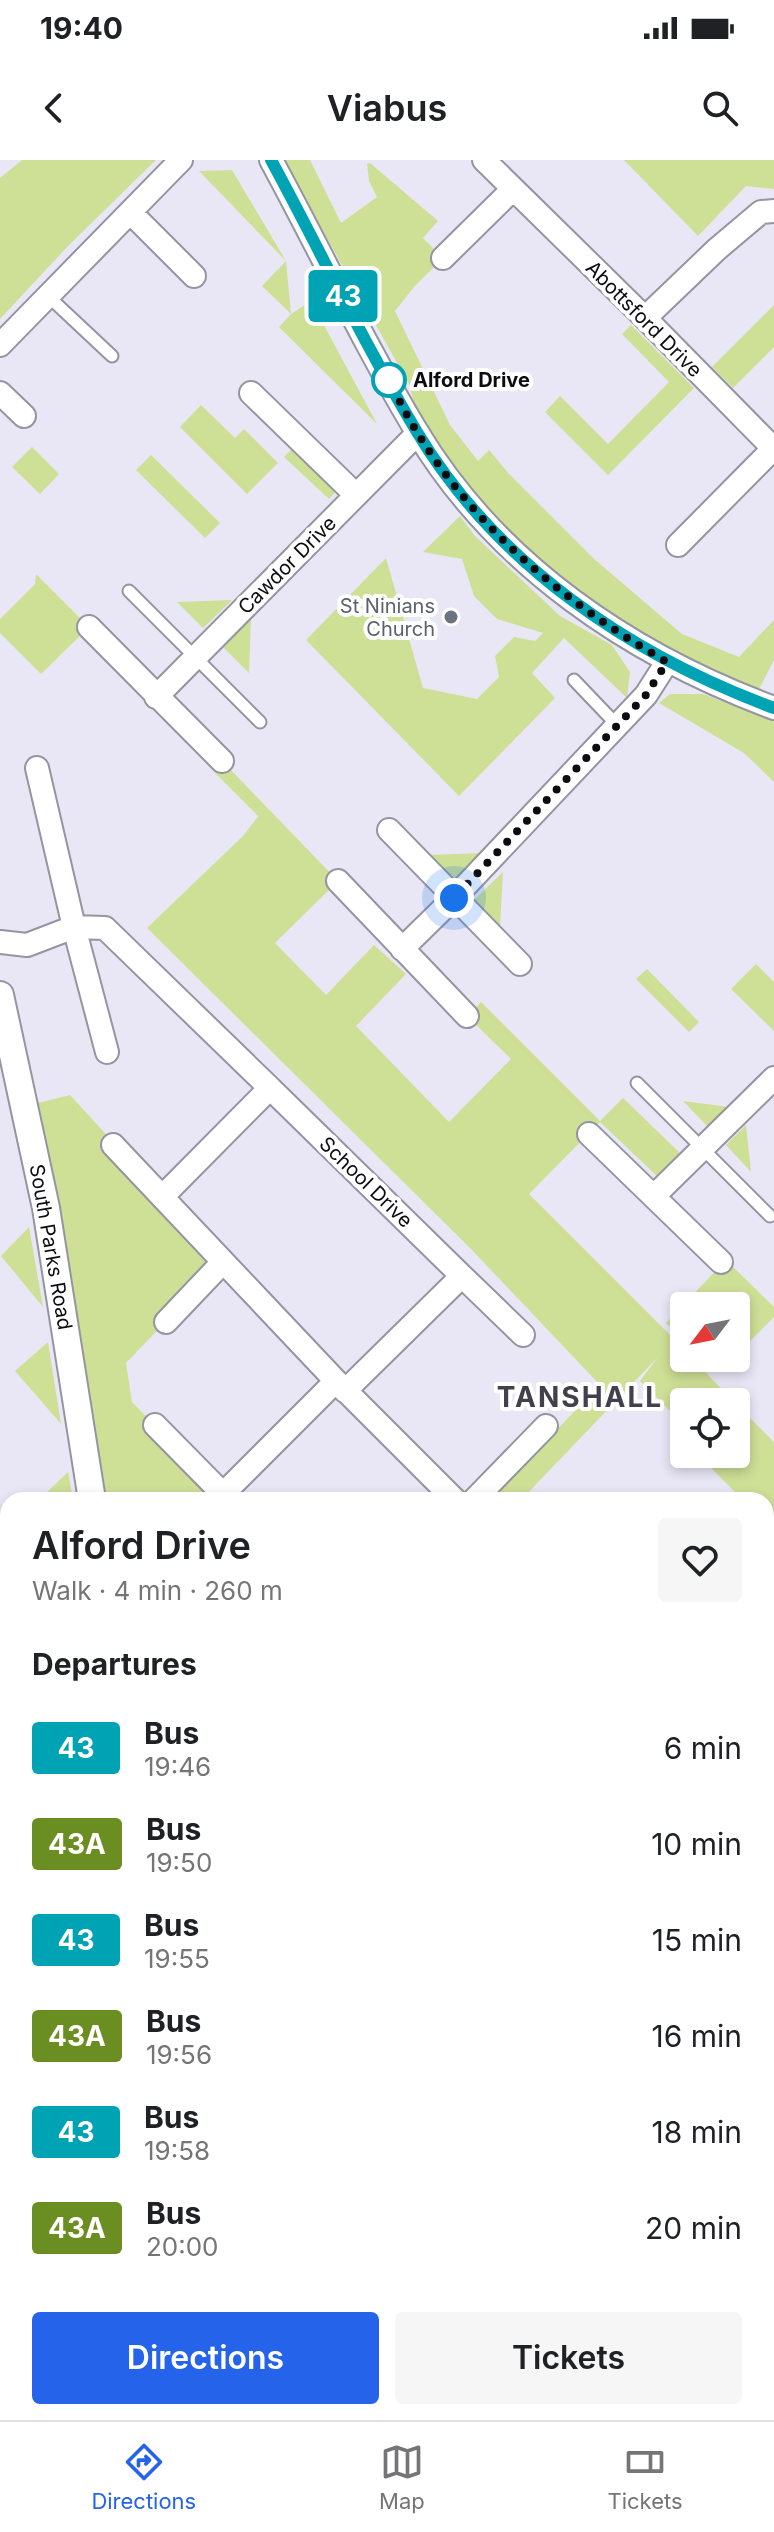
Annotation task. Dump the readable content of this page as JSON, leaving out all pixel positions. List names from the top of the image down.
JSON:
{
  "streets": {
    "street": [
      "Abottsford Drive",
      "Cawdor Drive",
      "School Drive",
      "South Parks Road"
    ]
  },
  "districts": ["TANSHALL"],
  "places": ["Alford Drive", "St Ninians Church"],
  "lines": ["bus line 43"],
  "north": "bottom left",
  "page": {
    "status": "19:40",
    "header": "Viabus",
    "on_map": "43",
    "heading": [
      ["Alford Drive", "Walk · 4 min · 260 m"],
      "Departures"
    ],
    "list": [
      {
        "mark": "43",
        "name": "Bus",
        "note": "19:46",
        "value": "6 min"
      },
      {
        "mark": "43A",
        "name": "Bus",
        "note": "19:50",
        "value": "10 min"
      },
      {
        "mark": "43",
        "name": "Bus",
        "note": "19:55",
        "value": "15 min"
      },
      {
        "mark": "43A",
        "name": "Bus",
        "note": "19:56",
        "value": "16 min"
      },
      {
        "mark": "43",
        "name": "Bus",
        "note": "19:58",
        "value": "18 min"
      },
      {
        "mark": "43A",
        "name": "Bus",
        "note": "20:00",
        "value": "20 min"
      }
    ],
    "buttons": ["Directions", "Tickets"],
    "tabs": ["Directions", "Map", "Tickets"]
  }
}
